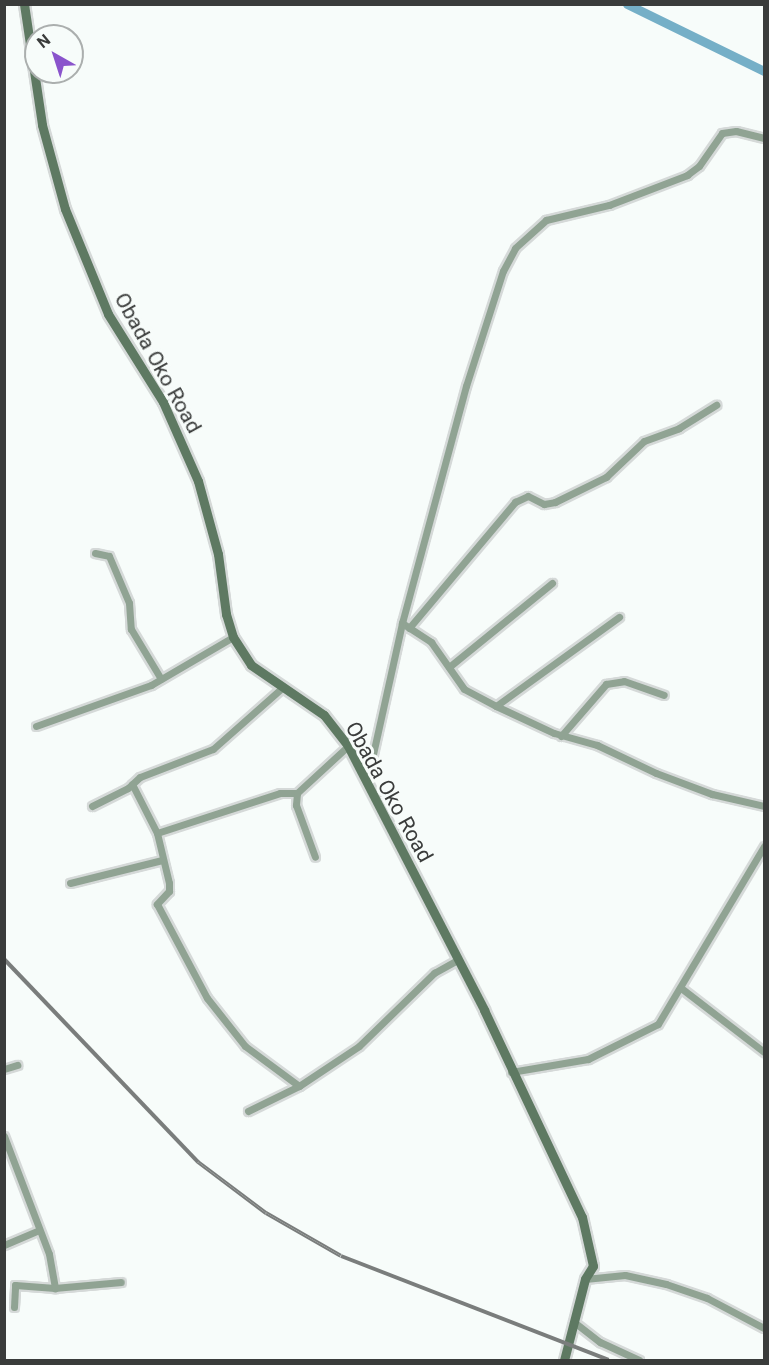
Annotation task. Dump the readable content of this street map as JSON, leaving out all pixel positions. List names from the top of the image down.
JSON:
{
  "streets": {
    "main road": ["Obada Oko Road"]
  },
  "north": "top left"
}
